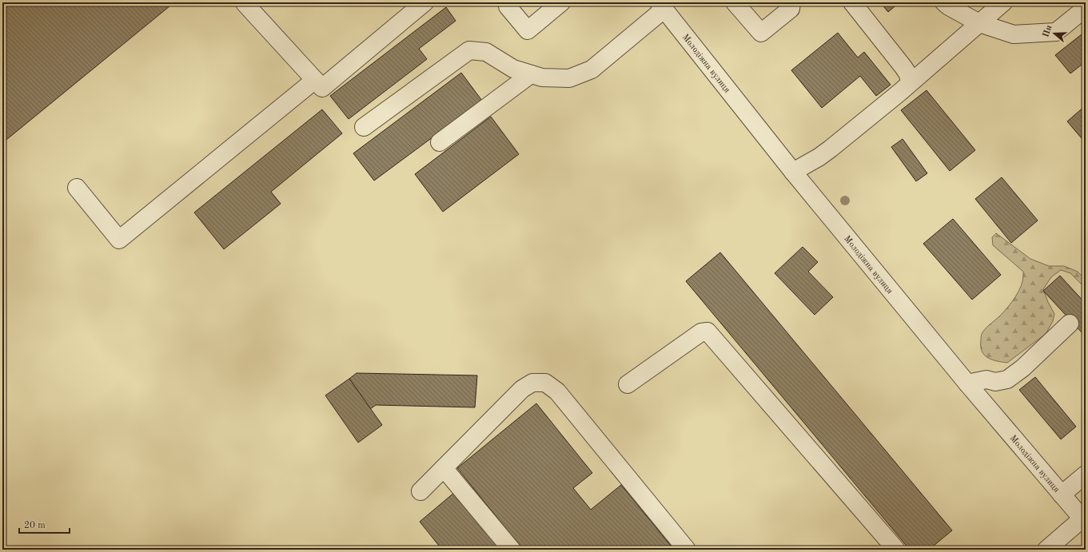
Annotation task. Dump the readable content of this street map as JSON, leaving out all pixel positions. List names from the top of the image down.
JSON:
{
  "streets": {
    "street": ["Молодіжна вулиця"]
  },
  "scale_bar": "20 m",
  "north": "left"
}
